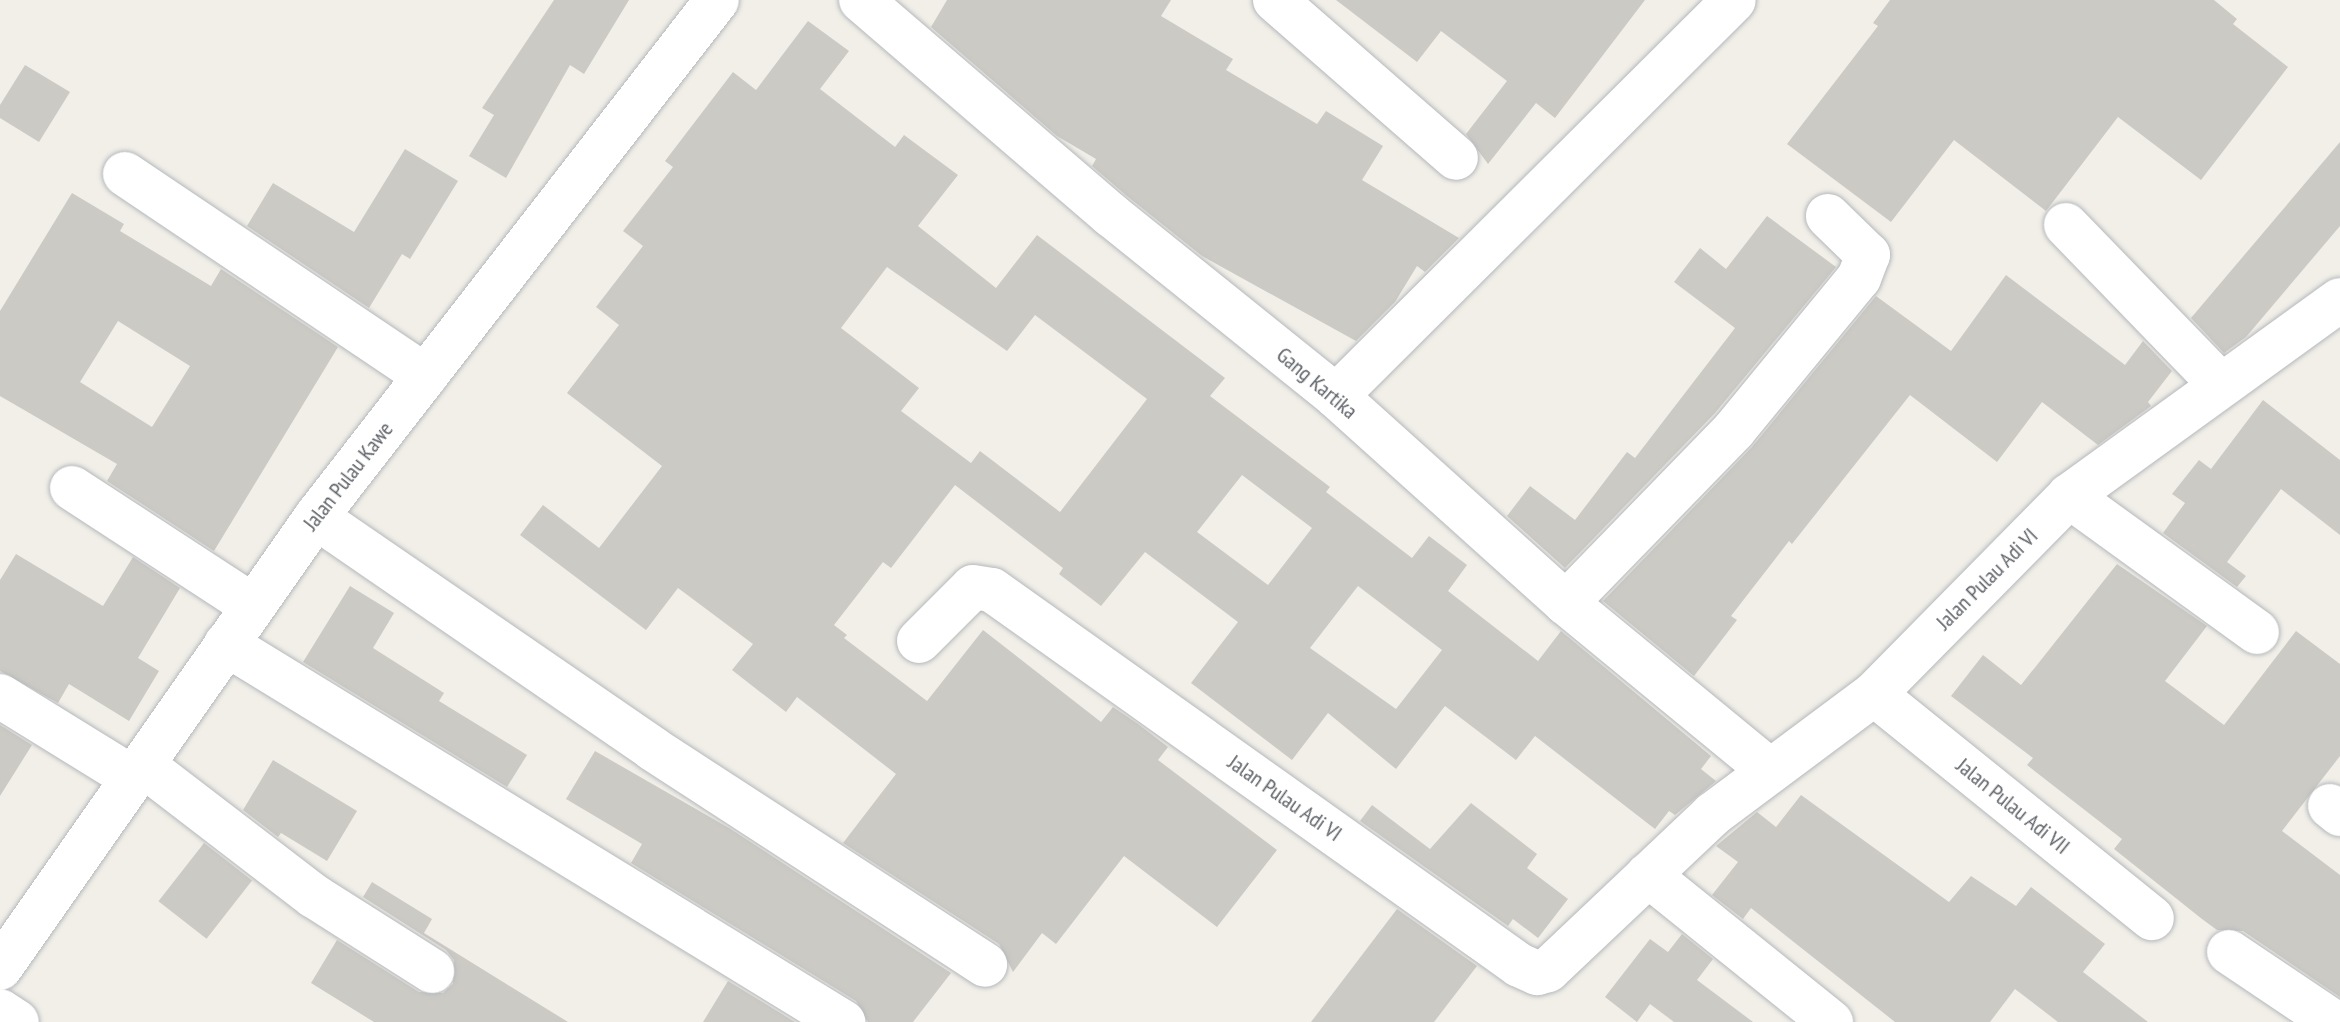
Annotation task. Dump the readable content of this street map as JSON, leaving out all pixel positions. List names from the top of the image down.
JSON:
{
  "streets": {
    "street": [
      "Gang Kartika",
      "Jalan Pulau Kawe",
      "Jalan Pulau Adi VI",
      "Jalan Pulau Adi VII"
    ]
  },
  "crossings": [
    ["Gang Kartika", "Jalan Pulau Adi VI"],
    ["Jalan Pulau Adi VI", "Jalan Pulau Adi VII"]
  ]
}
